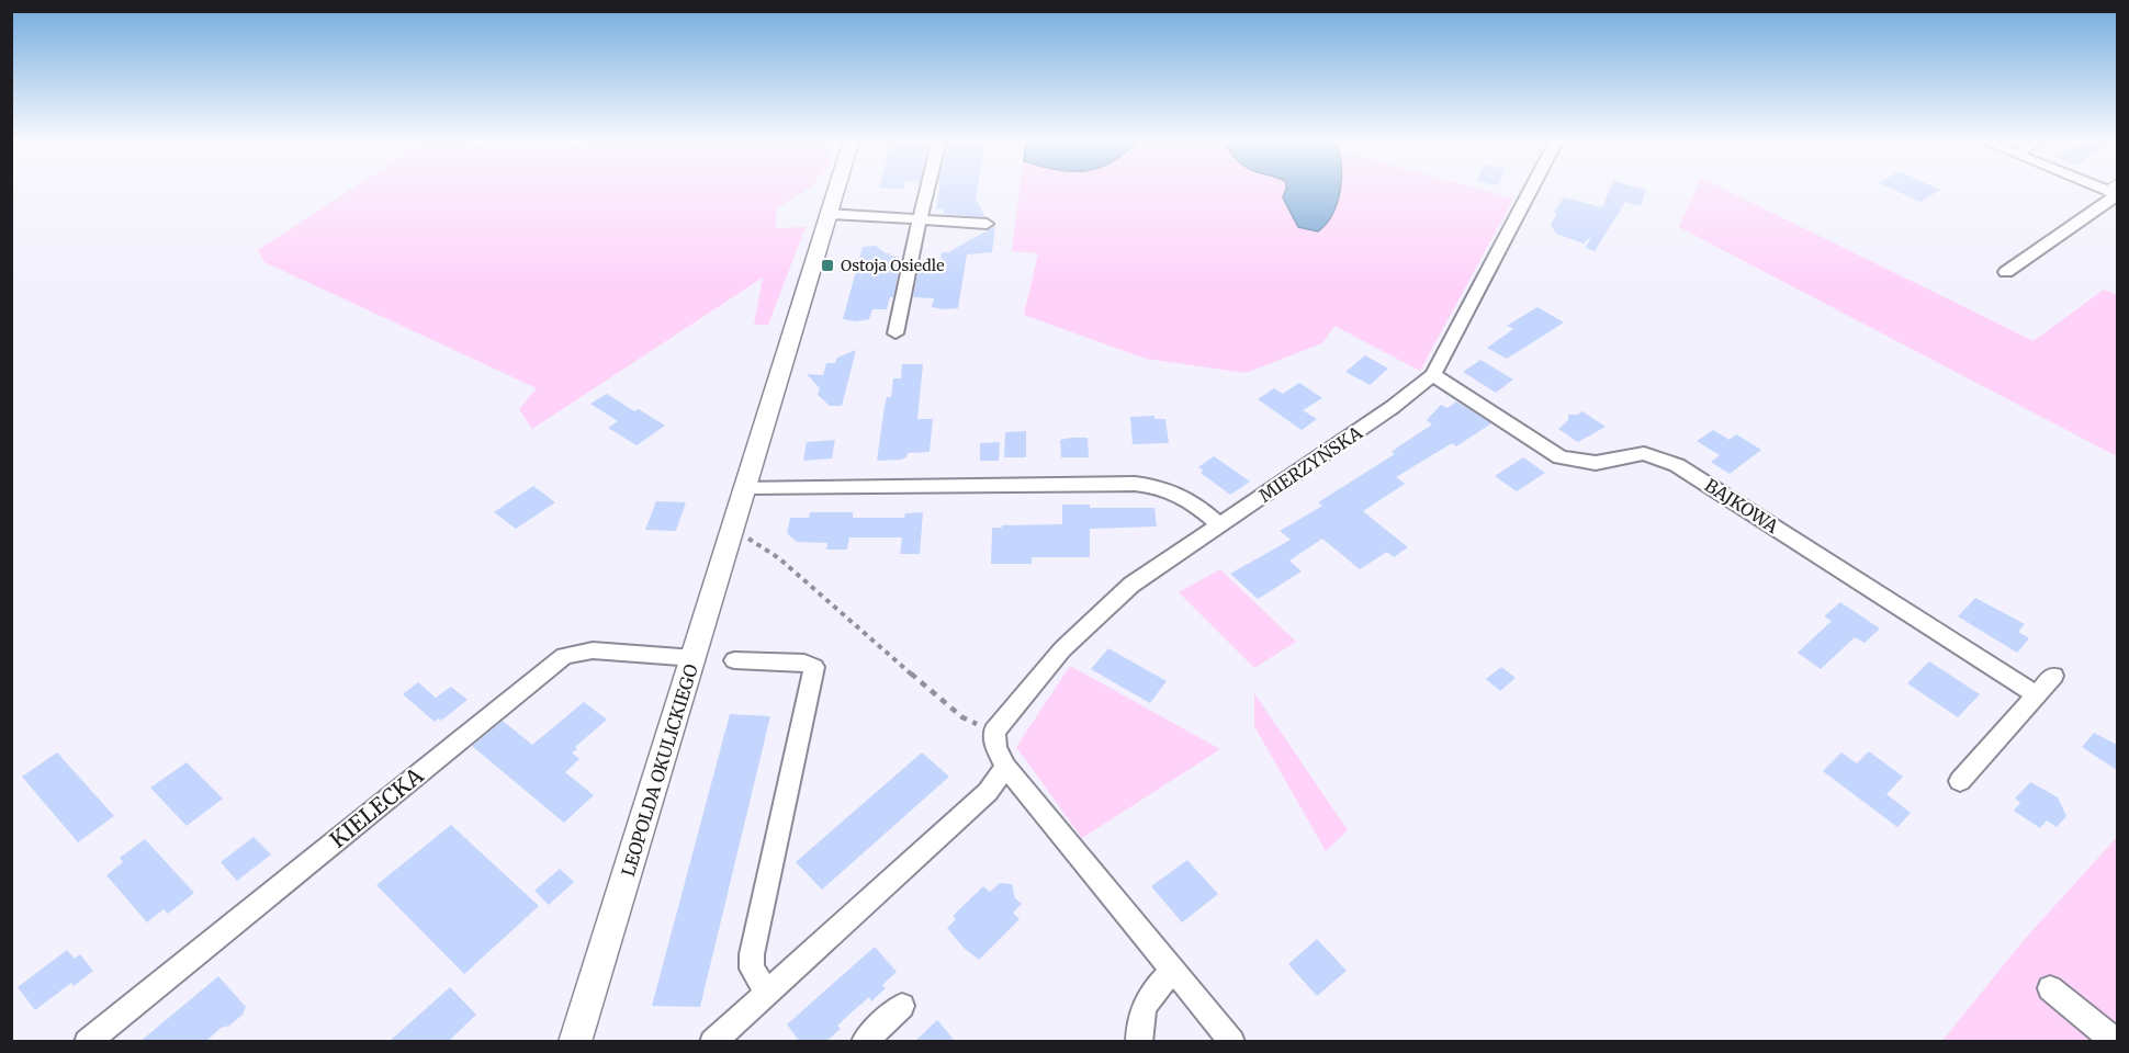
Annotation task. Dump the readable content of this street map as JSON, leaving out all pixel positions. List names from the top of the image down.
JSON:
{
  "streets": {
    "street": [
      "MIERZYŃSKA",
      "BAJKOWA",
      "LEOPOLDA OKULICKIEGO",
      "KIELECKA"
    ]
  },
  "crossings": [
    ["MIERZYŃSKA", "BAJKOWA"],
    ["LEOPOLDA OKULICKIEGO", "KIELECKA"]
  ],
  "places": {
    "transit": ["Ostoja Osiedle"]
  }
}
